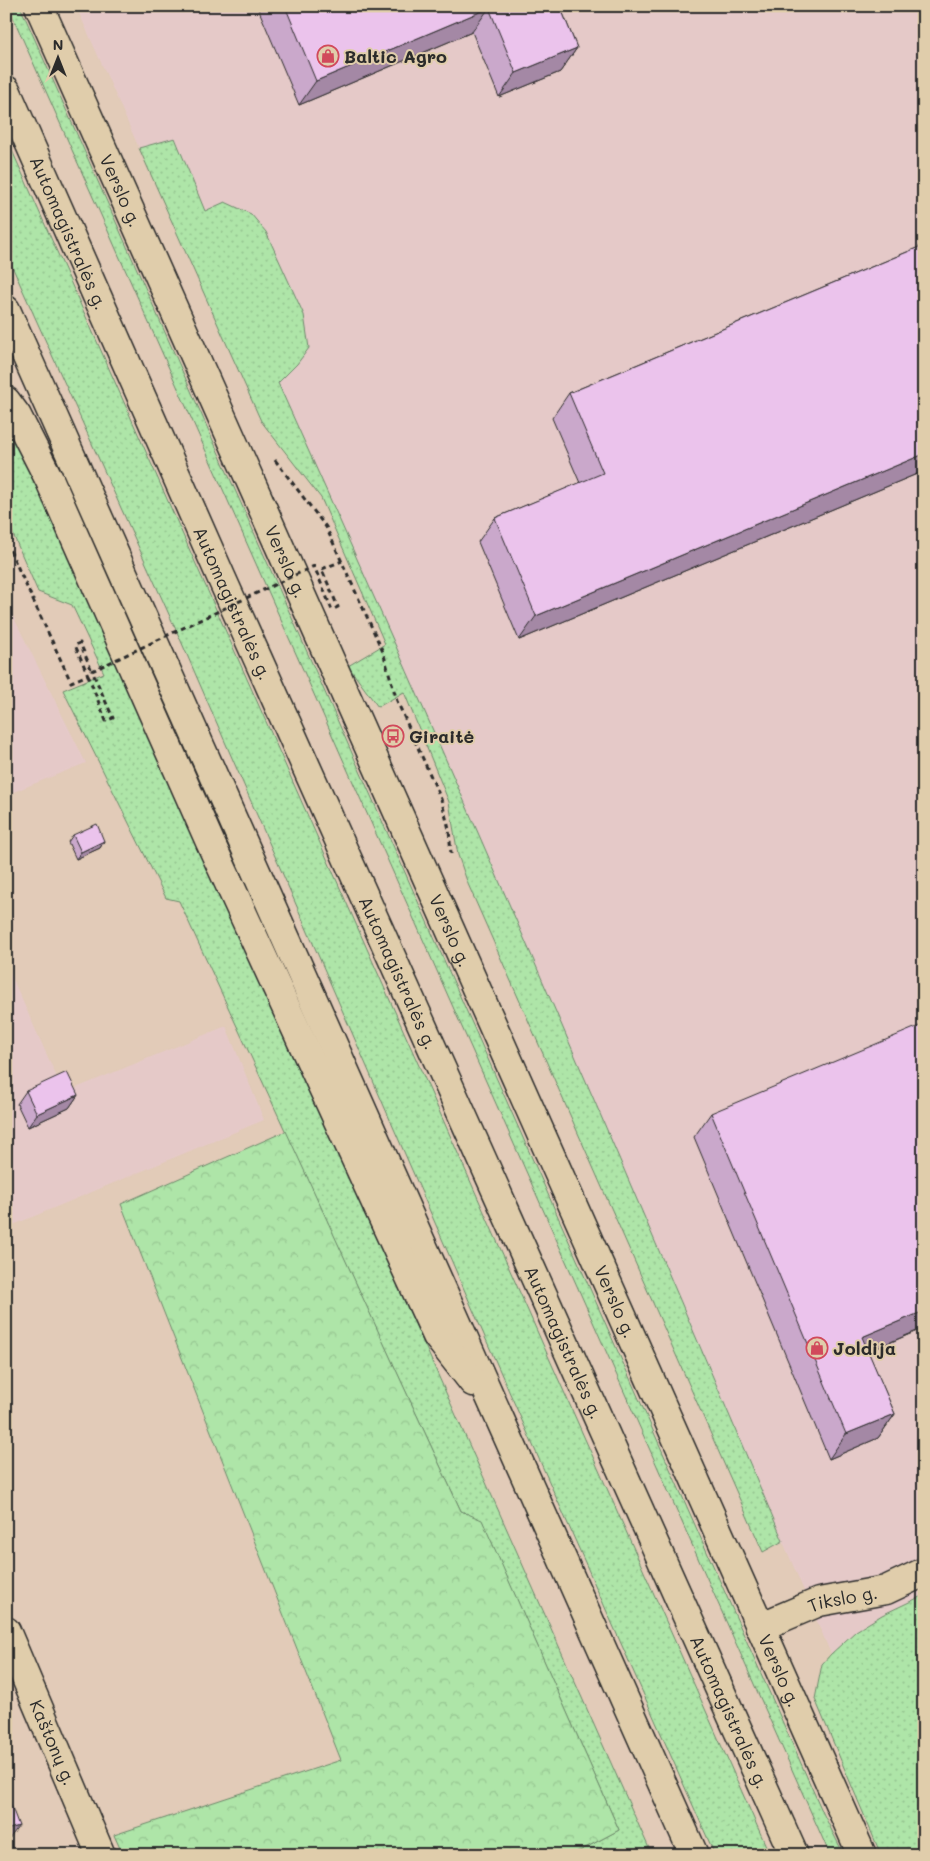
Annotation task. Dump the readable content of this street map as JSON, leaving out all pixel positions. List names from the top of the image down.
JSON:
{
  "streets": {
    "main road": [
      "Verslo g.",
      "Automagistralės g.",
      "Tikslo g.",
      "Kaštonų g."
    ]
  },
  "crossings": [
    ["Verslo g.", "Tikslo g."]
  ],
  "places": {
    "shop": ["Baltic Agro", "Joldija"],
    "bus stop": ["Giraitė"]
  },
  "north": "top"
}
